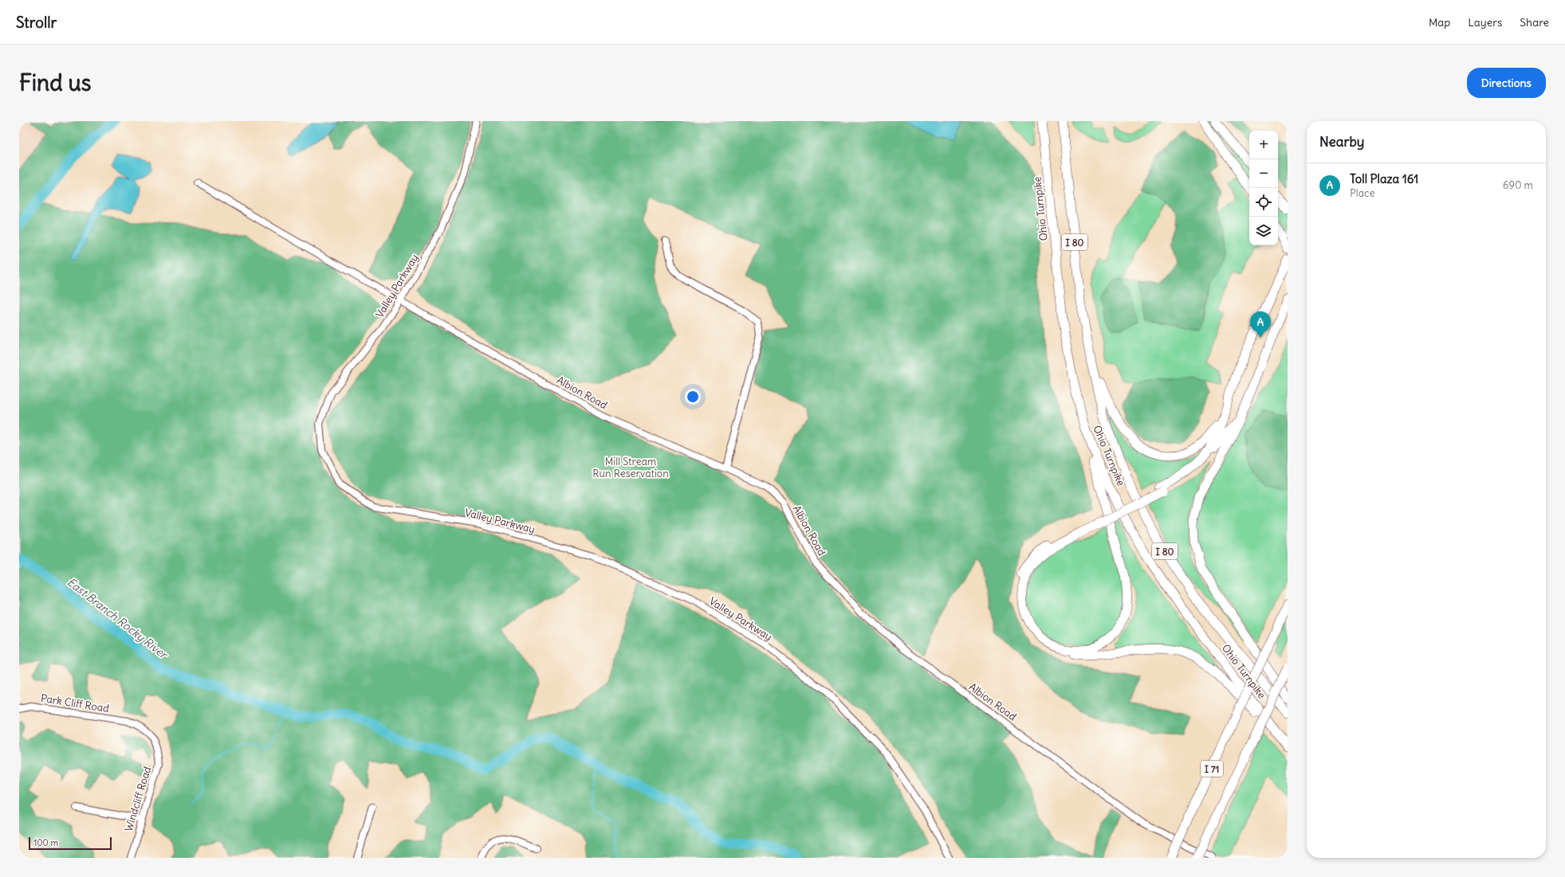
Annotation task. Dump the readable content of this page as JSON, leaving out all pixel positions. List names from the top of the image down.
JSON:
{
  "streets": {
    "highway": ["Ohio Turnpike", "I 80", "I 71"],
    "street": [
      "Valley Parkway",
      "Albion Road",
      "Park Cliff Road",
      "Windcliff Road"
    ]
  },
  "crossings": [
    ["Valley Parkway", "Albion Road"],
    ["Park Cliff Road", "Windcliff Road"]
  ],
  "water": ["East Branch Rocky River"],
  "parks": ["Mill Stream Run Reservation"],
  "scale_bar": "100 m",
  "page": {
    "header": "Strollr",
    "nav": ["Map", "Layers", "Share"],
    "buttons": "Directions",
    "title": "Find us",
    "heading": "Nearby",
    "map_buttons": ["+", "−"],
    "list": [
      {
        "mark": "A",
        "name": "Toll Plaza 161",
        "note": "Place",
        "value": "690 m"
      }
    ],
    "pins": "A",
    "scale": "100 m"
  }
}
